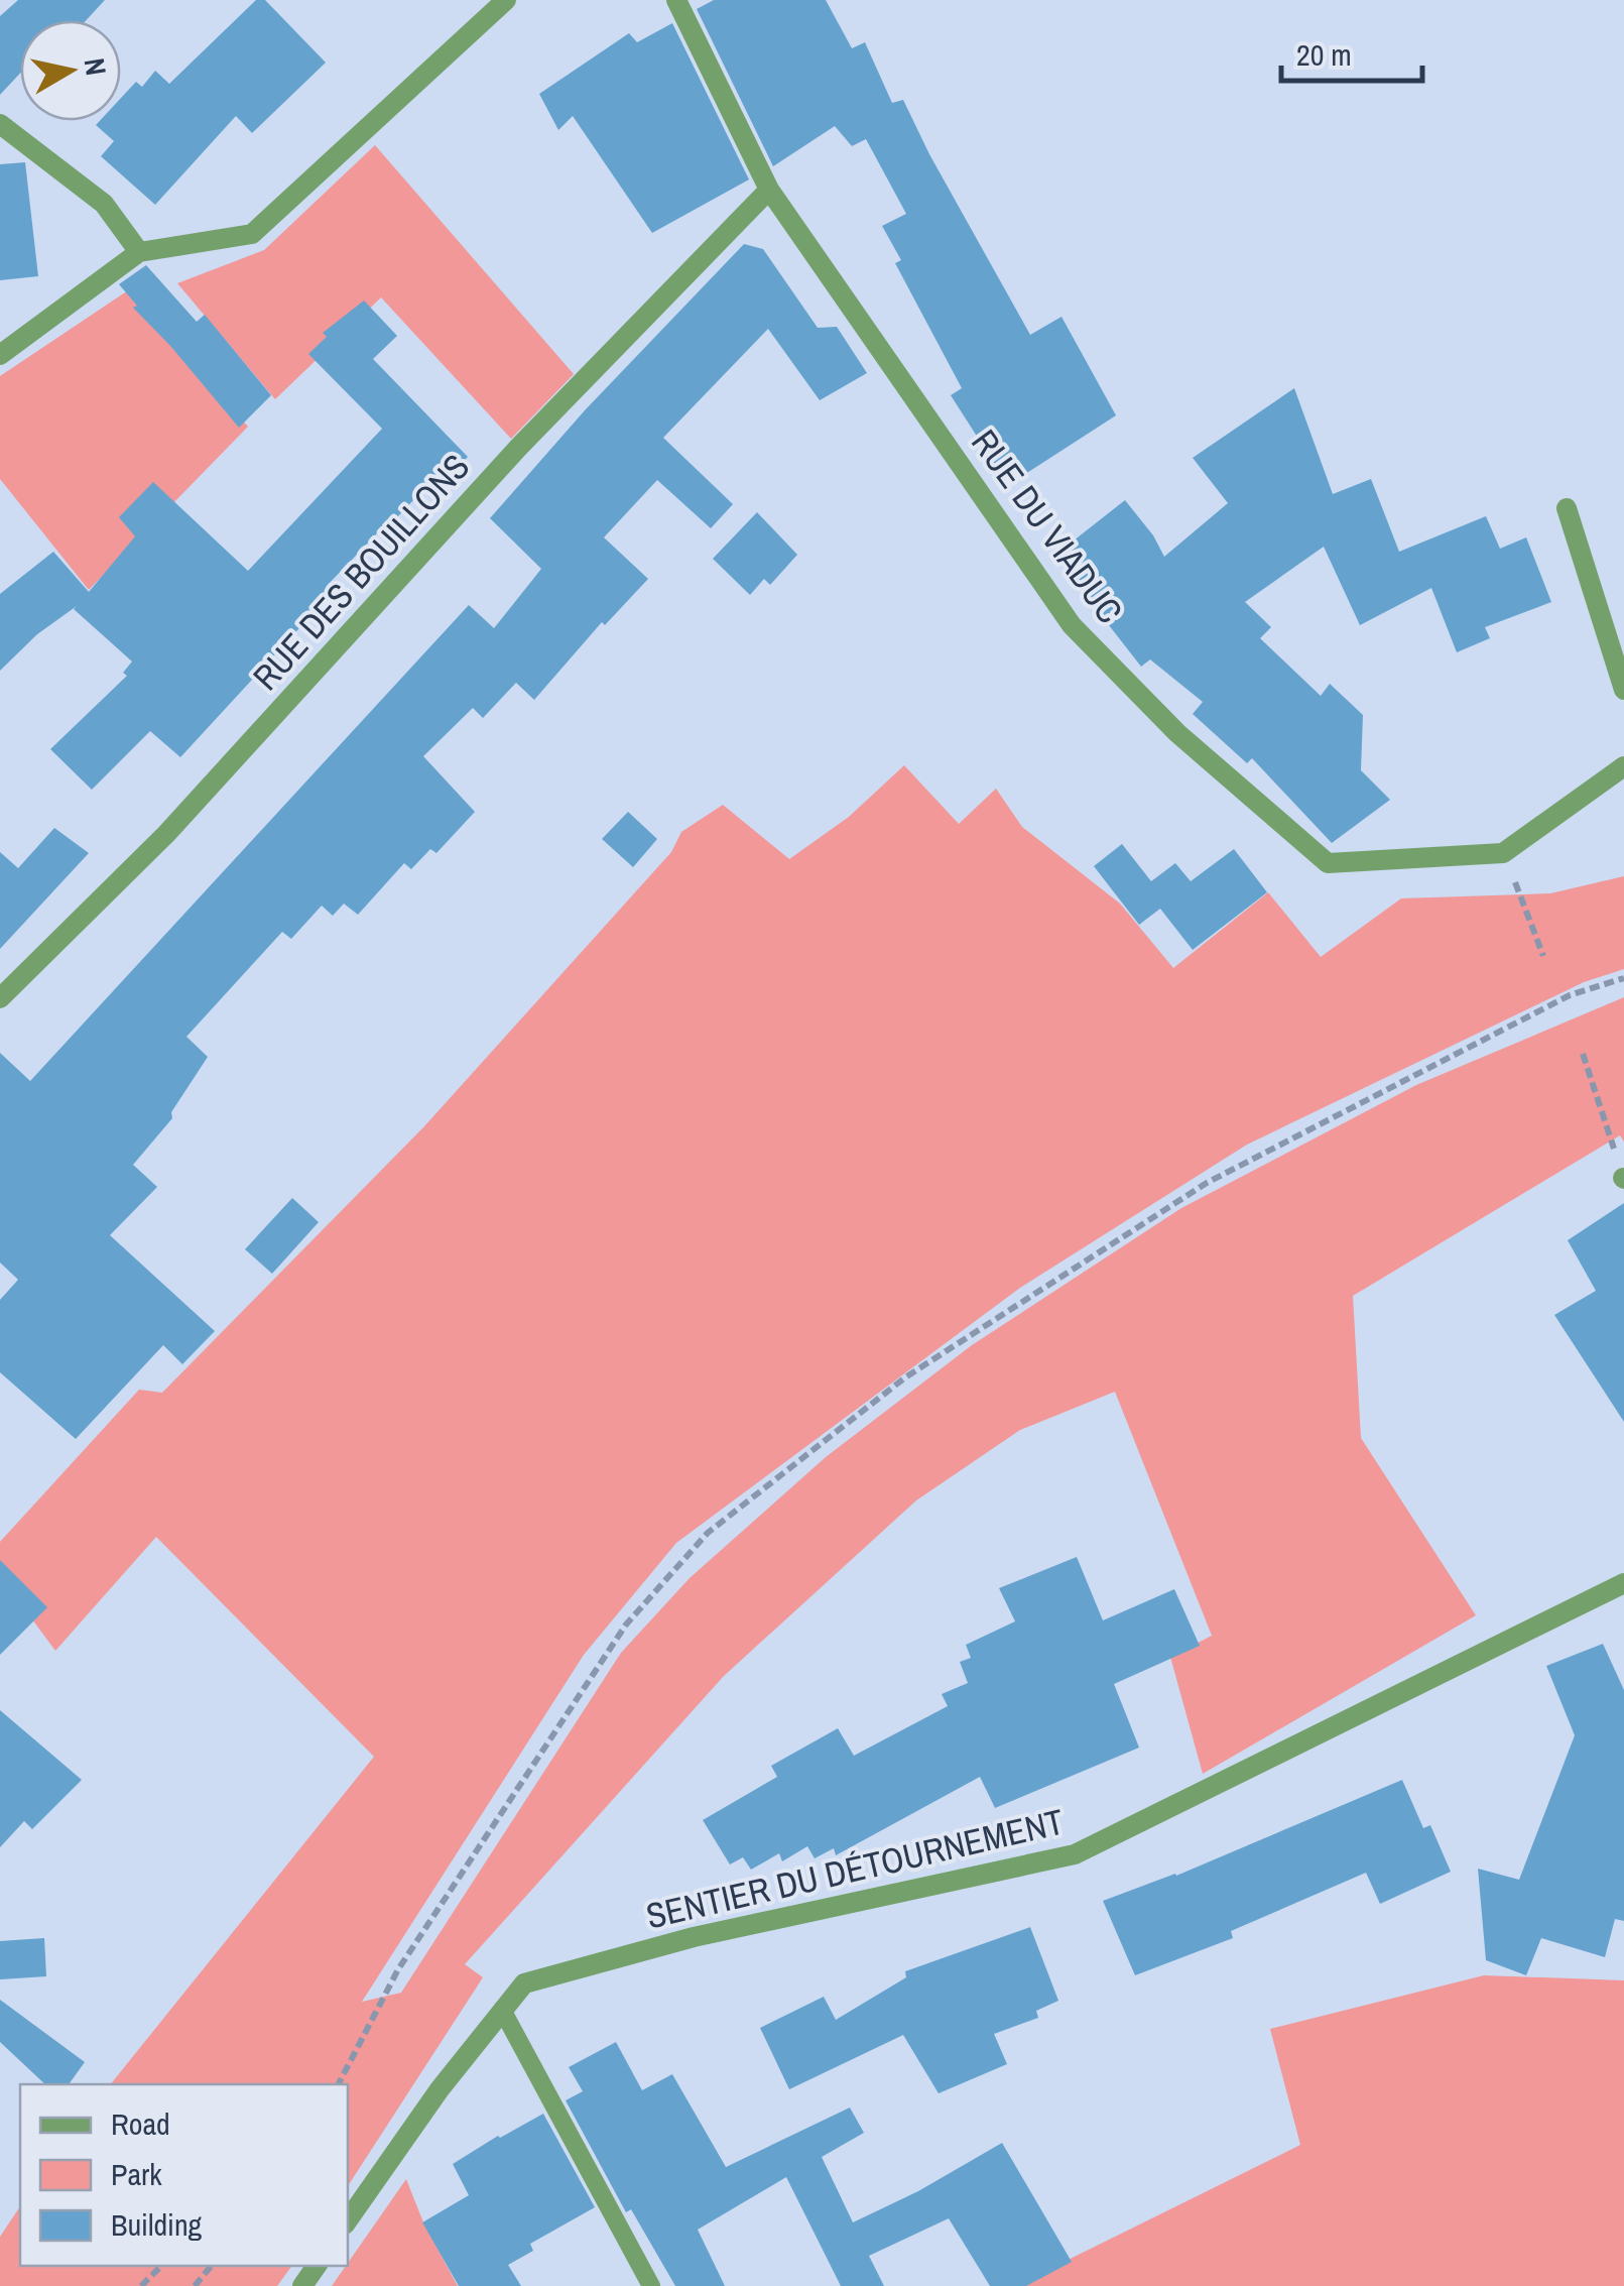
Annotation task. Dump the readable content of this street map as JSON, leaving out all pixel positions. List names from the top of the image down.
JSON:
{
  "streets": {
    "street": ["RUE DU VIADUC", "RUE DES BOUILLONS", "SENTIER DU DÉTOURNEMENT"]
  },
  "crossings": [
    ["RUE DU VIADUC", "RUE DES BOUILLONS"]
  ],
  "legend": ["Road", "Park", "Building"],
  "scale_bar": "20 m",
  "north": "right"
}
